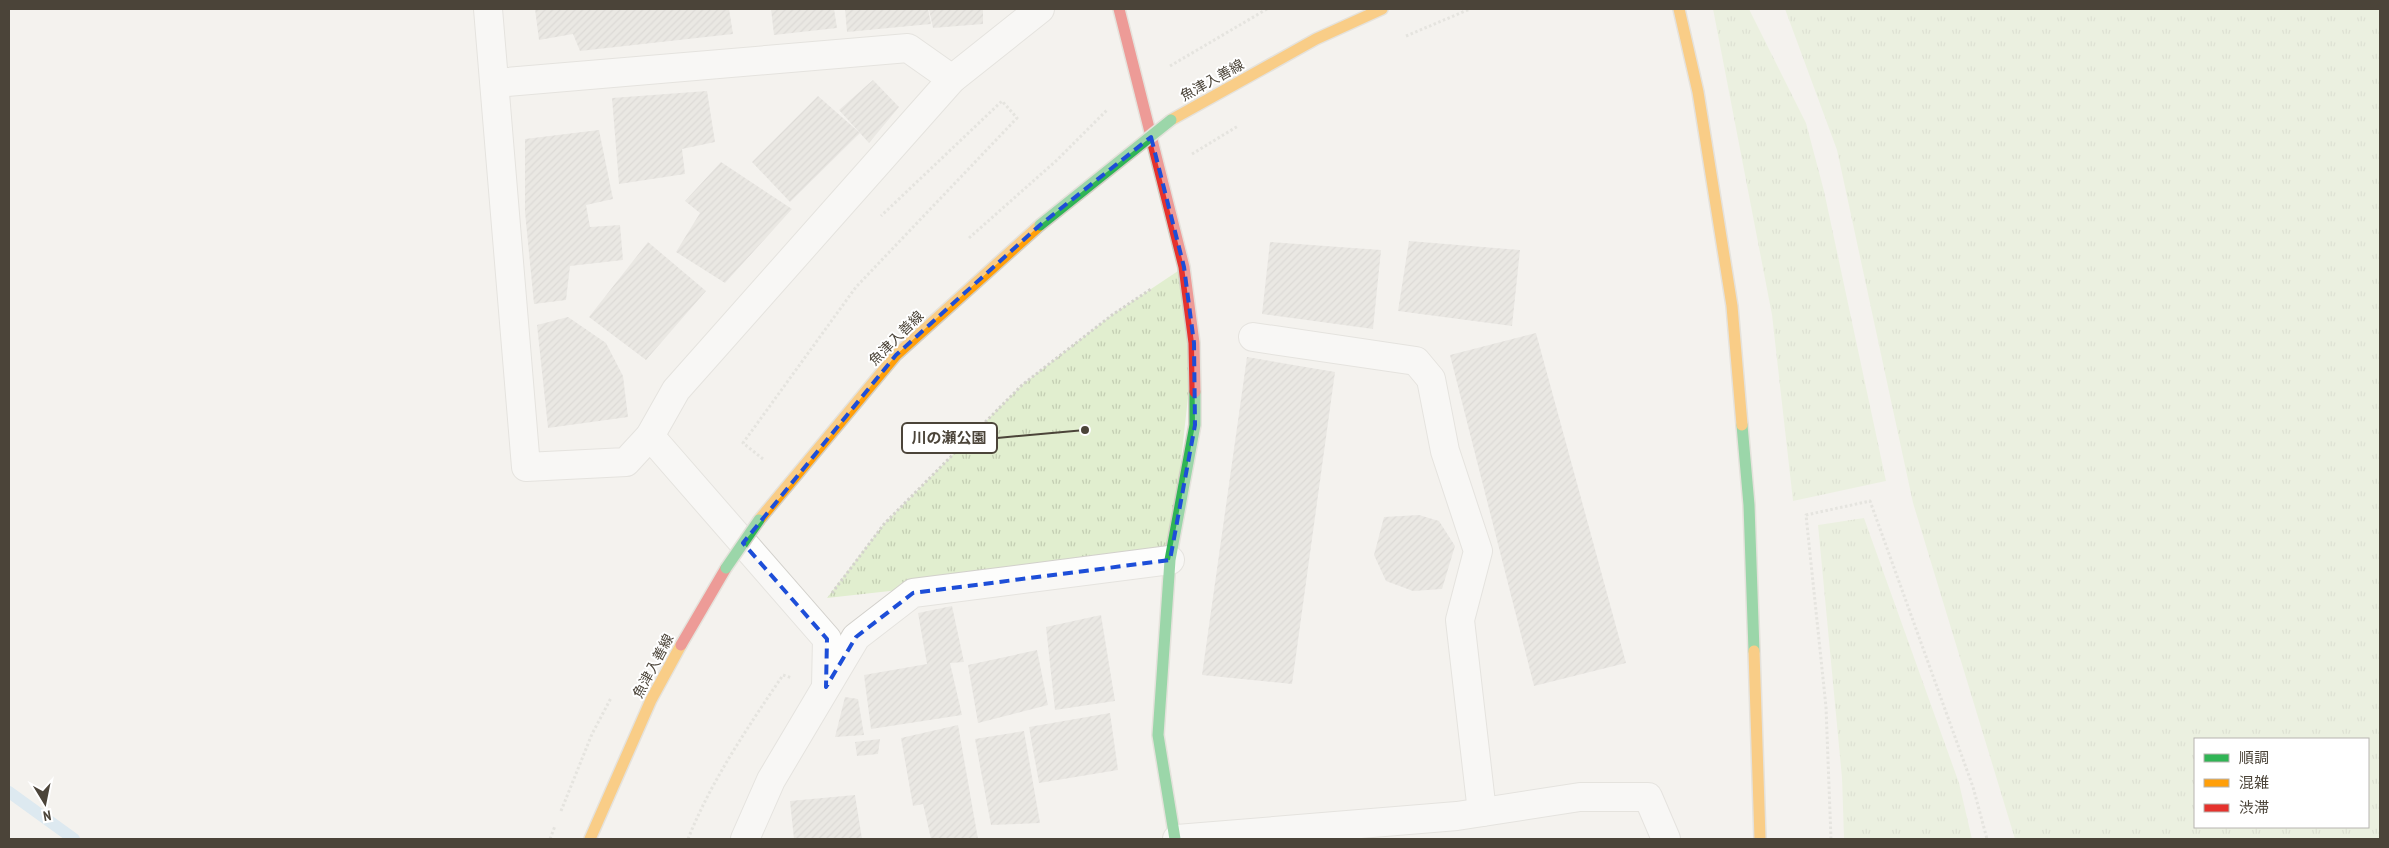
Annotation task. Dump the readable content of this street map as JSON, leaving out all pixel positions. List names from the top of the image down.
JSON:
{
  "streets": {
    "street": ["魚津入善線"]
  },
  "places": ["川の瀬公園"],
  "legend": ["順調", "混雑", "渋滞"],
  "north": "bottom"
}
